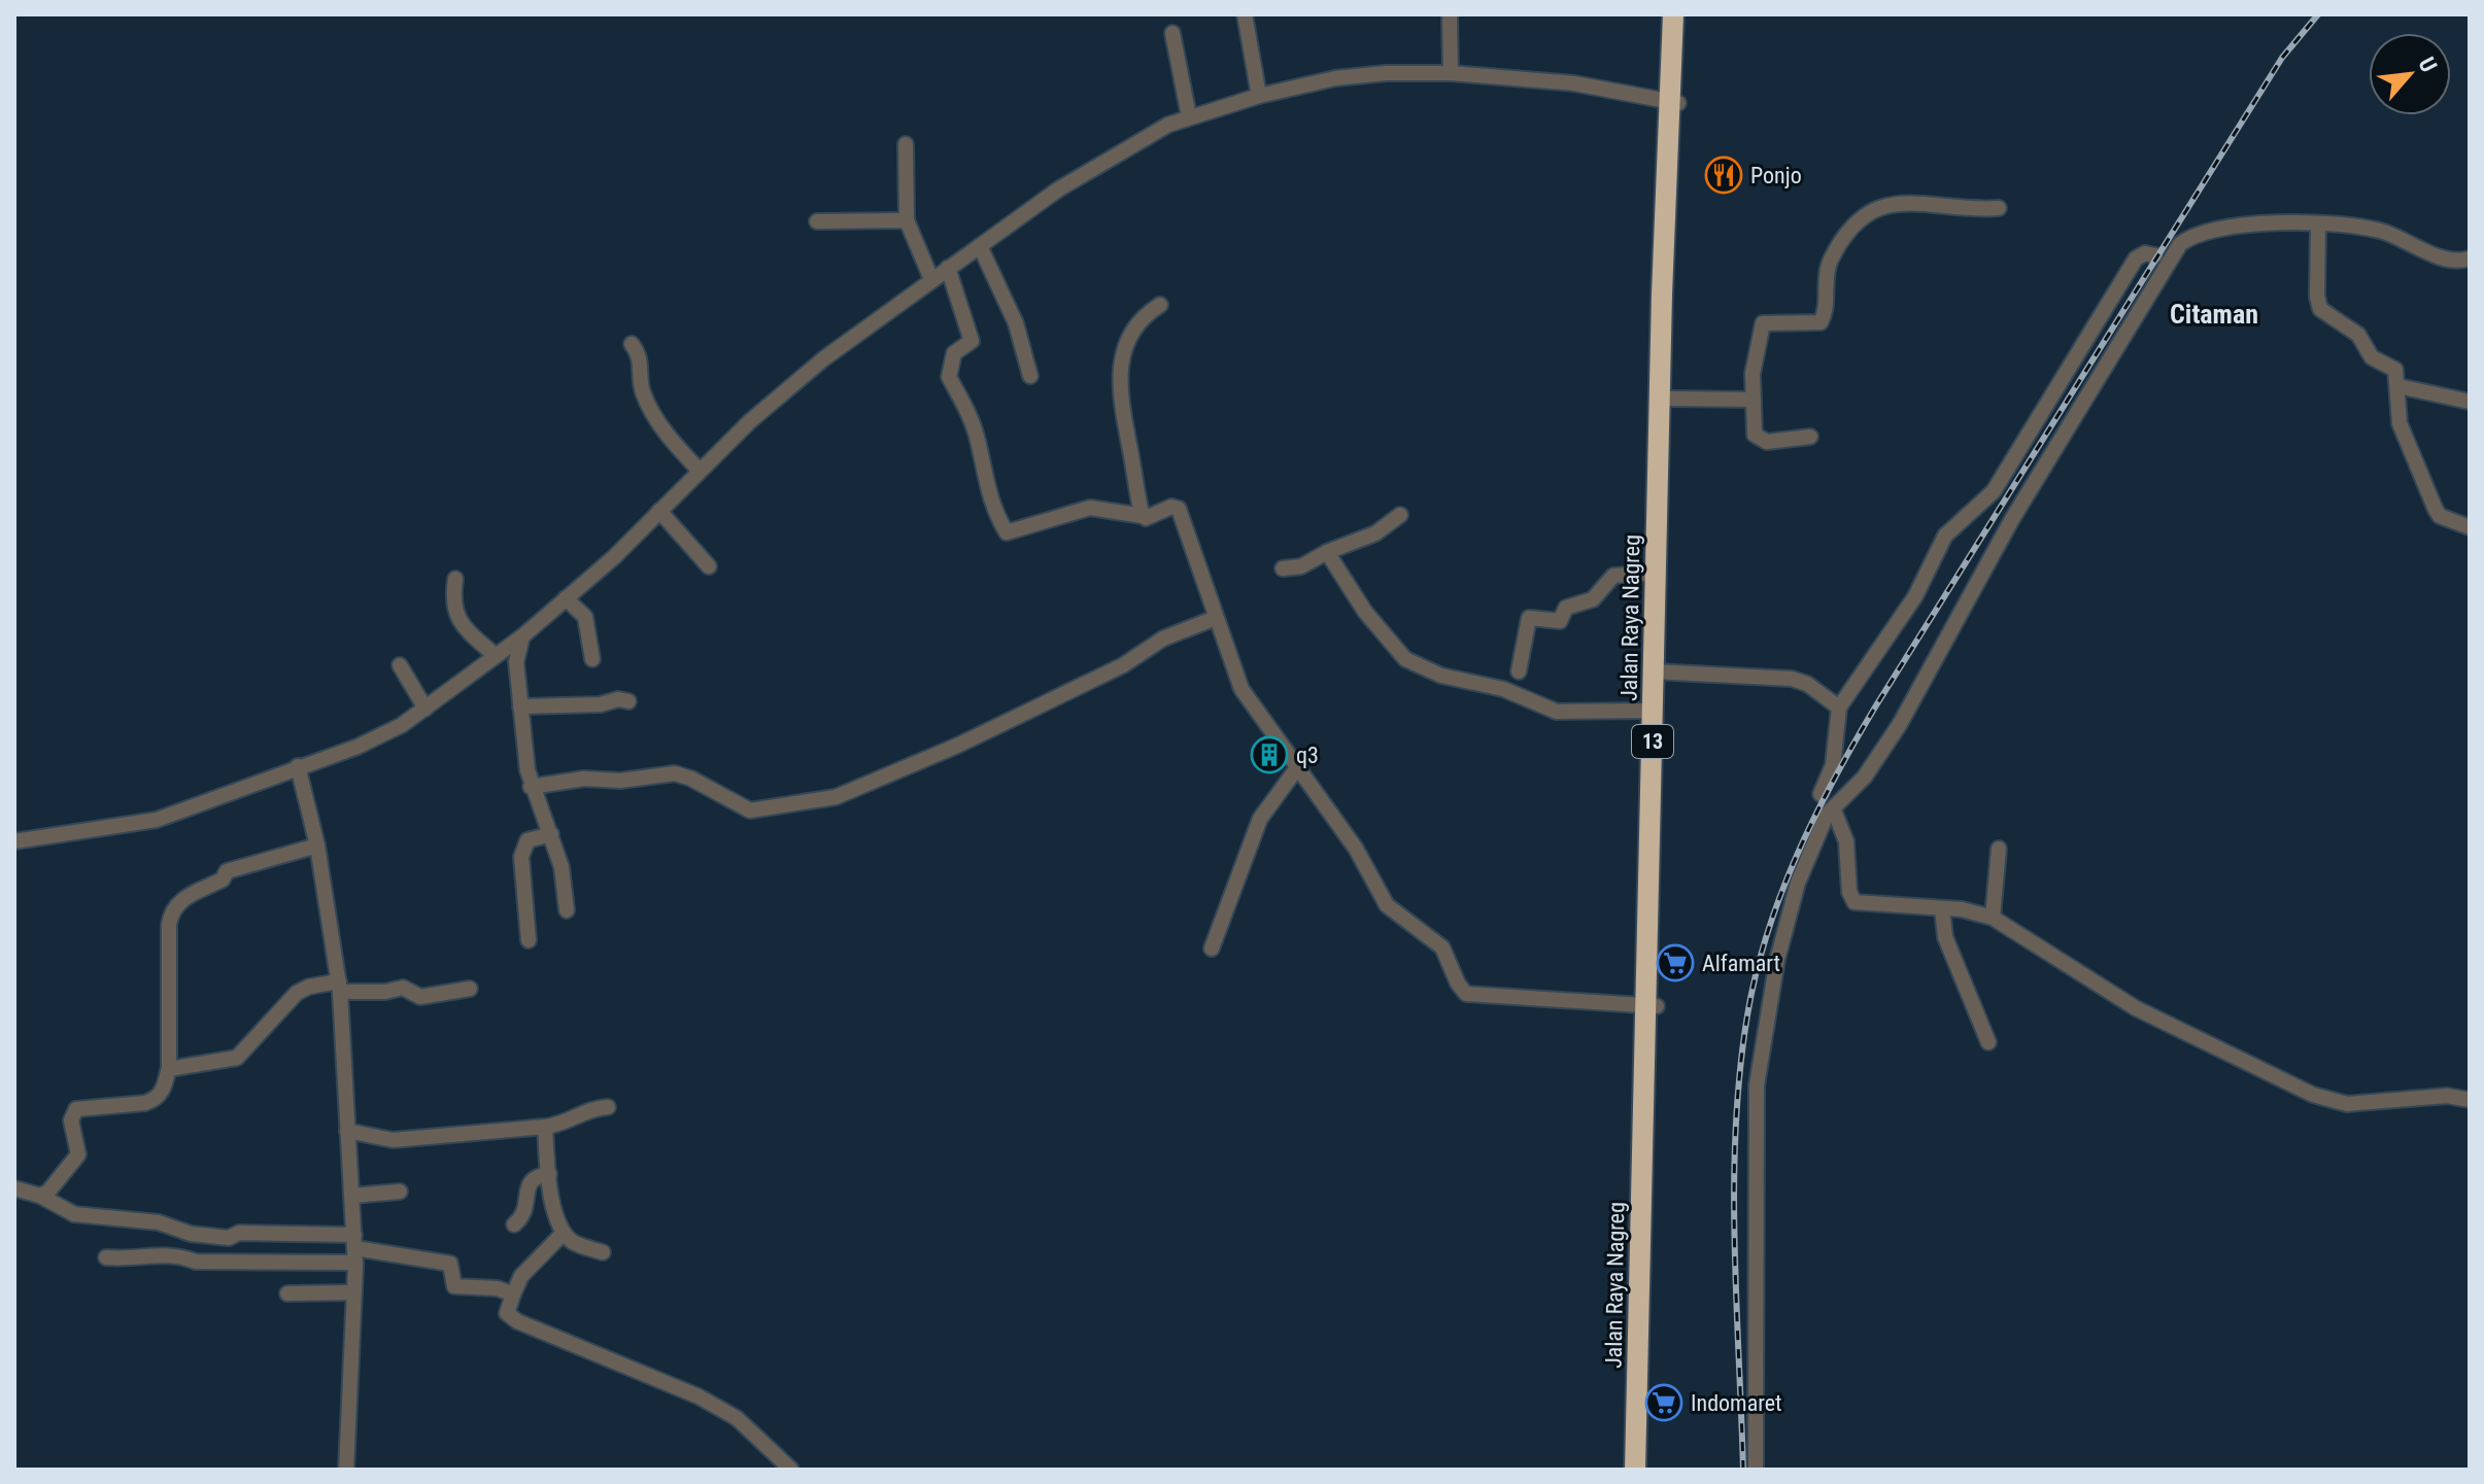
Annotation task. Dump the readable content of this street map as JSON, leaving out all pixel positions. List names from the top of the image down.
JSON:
{
  "streets": {
    "highway": ["Jalan Raya Nagreg", "13"]
  },
  "districts": ["Citaman"],
  "places": {
    "restaurant": ["Ponjo"],
    "building": ["q3"],
    "supermarket": ["Alfamart", "Indomaret"]
  },
  "north": "top right"
}
